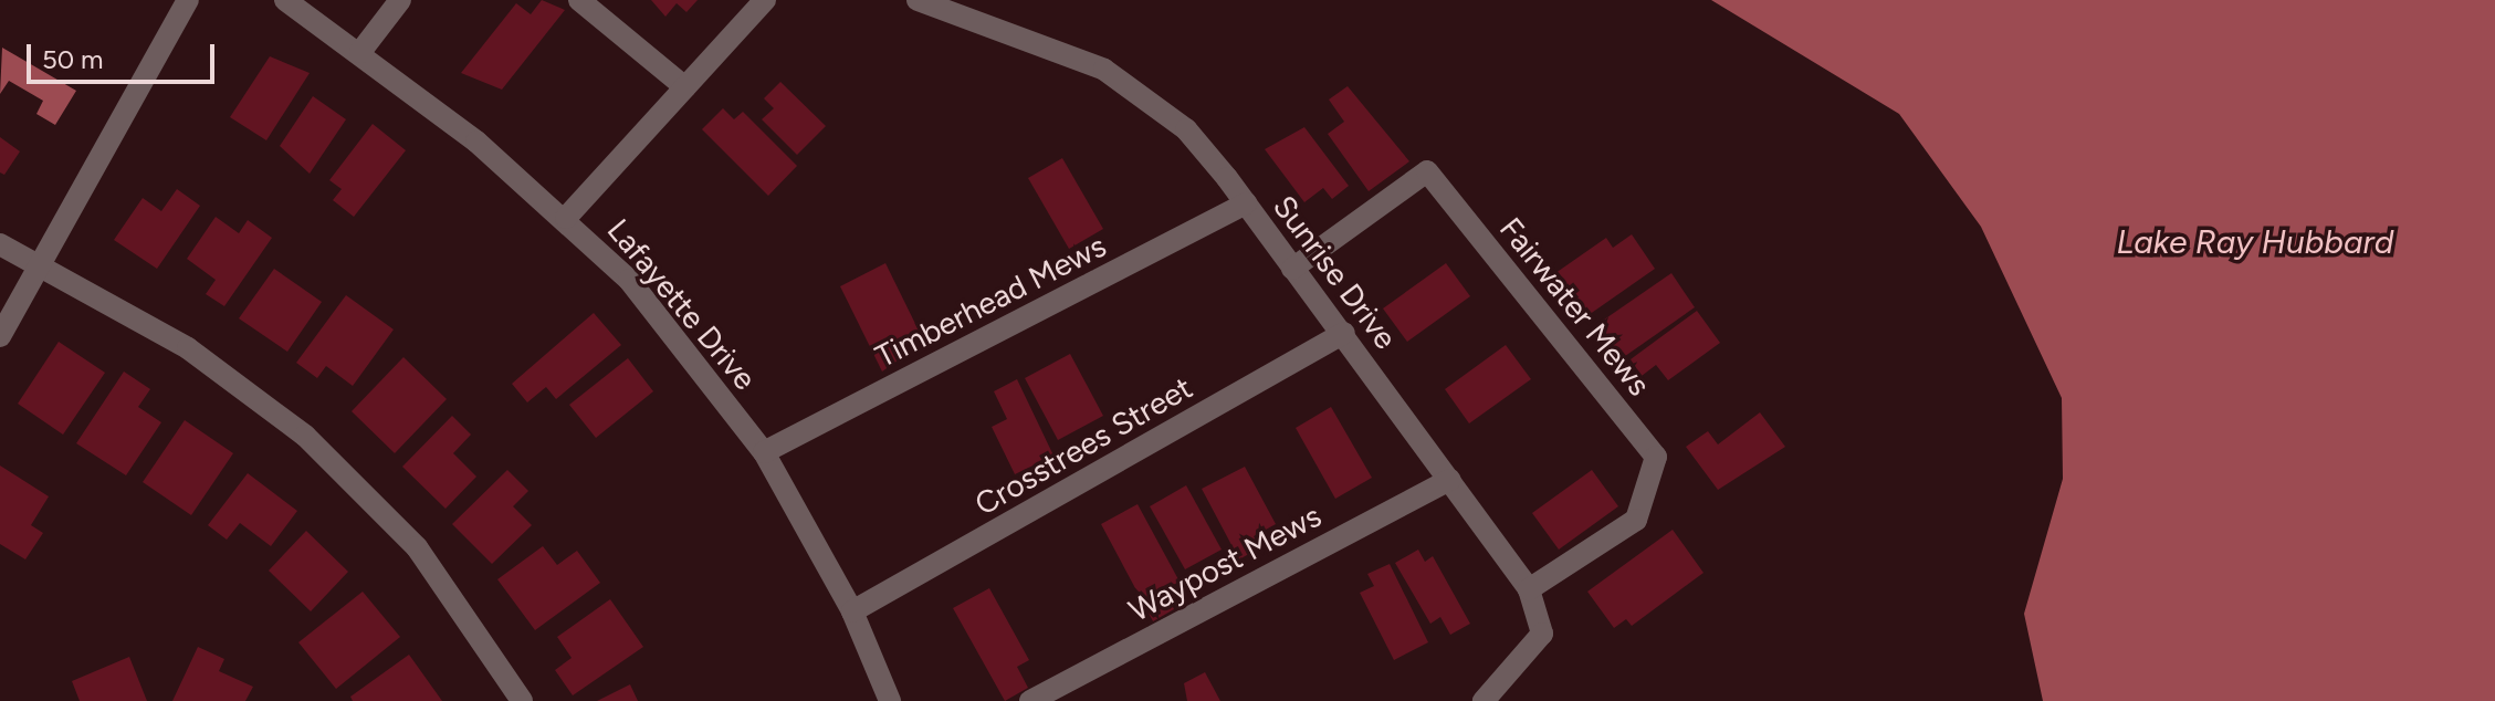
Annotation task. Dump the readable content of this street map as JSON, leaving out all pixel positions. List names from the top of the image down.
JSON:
{
  "streets": {
    "street": [
      "Sunrise Drive",
      "Timberhead Mews",
      "Lafayette Drive",
      "Fairwater Mews",
      "Crosstrees Street",
      "Waypost Mews"
    ]
  },
  "crossings": [
    ["Sunrise Drive", "Timberhead Mews"],
    ["Sunrise Drive", "Fairwater Mews"],
    ["Sunrise Drive", "Crosstrees Street"],
    ["Sunrise Drive", "Waypost Mews"],
    ["Timberhead Mews", "Lafayette Drive"],
    ["Lafayette Drive", "Crosstrees Street"]
  ],
  "water": ["Lake Ray Hubbard"],
  "scale_bar": "50 m"
}
